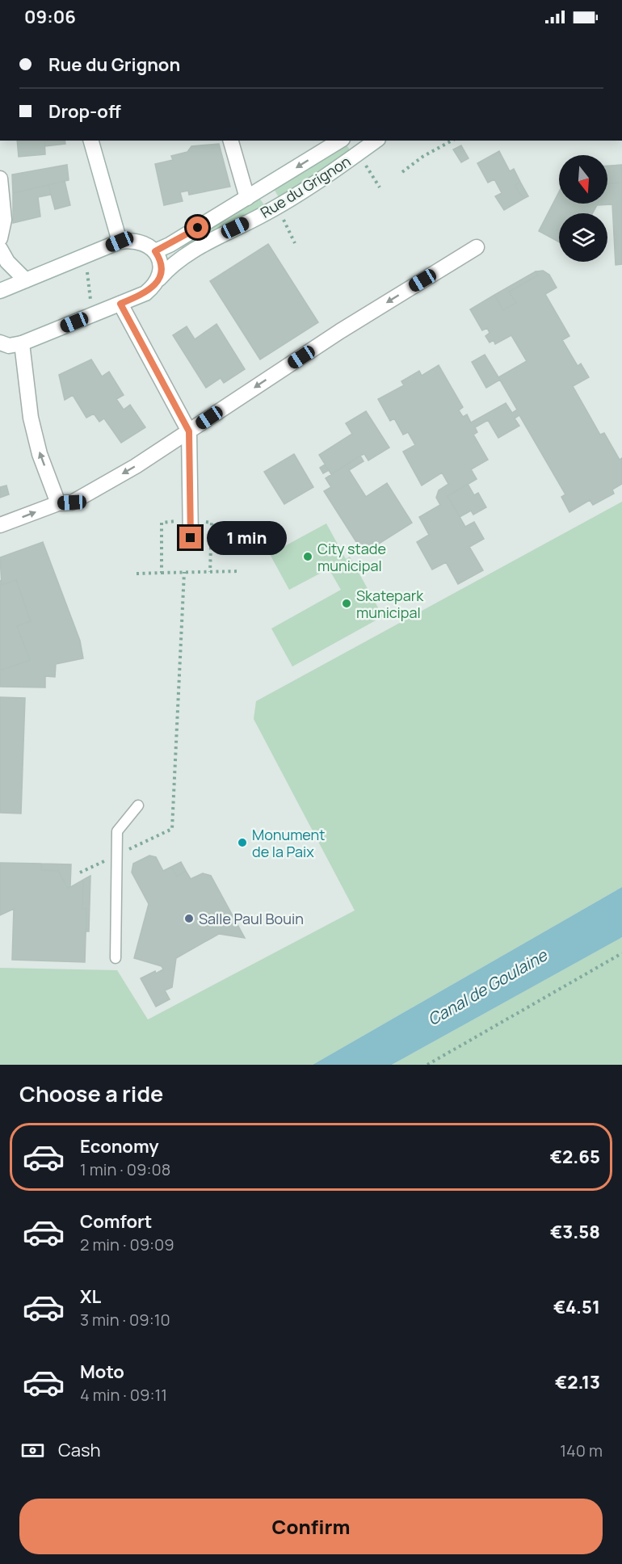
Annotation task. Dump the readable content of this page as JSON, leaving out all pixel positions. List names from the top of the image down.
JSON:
{
  "streets": {
    "street": ["Rue du Grignon"]
  },
  "water": ["Canal de Goulaine"],
  "places": [
    "City stade municipal",
    "Skatepark municipal",
    "Monument de la Paix",
    "Salle Paul Bouin"
  ],
  "north": "bottom",
  "page": {
    "status": "09:06",
    "banner": ["Rue du Grignon", "Drop-off"],
    "bubble": "1 min",
    "heading": "Choose a ride",
    "list": [
      {
        "name": "Economy",
        "note": "1 min · 09:08",
        "value": "€2.65"
      },
      {
        "name": "Comfort",
        "note": "2 min · 09:09",
        "value": "€3.58"
      },
      {
        "name": "XL",
        "note": "3 min · 09:10",
        "value": "€4.51"
      },
      {
        "name": "Moto",
        "note": "4 min · 09:11",
        "value": "€2.13"
      }
    ],
    "pay": ["Cash", "140 m"],
    "buttons": "Confirm"
  }
}
